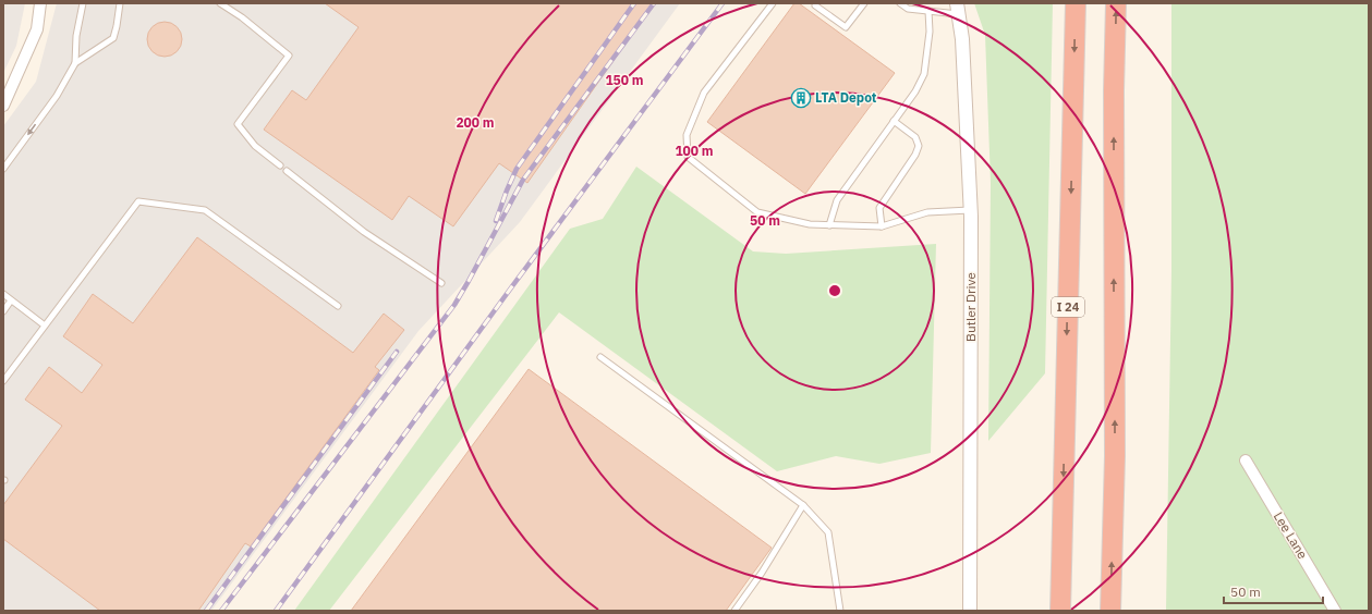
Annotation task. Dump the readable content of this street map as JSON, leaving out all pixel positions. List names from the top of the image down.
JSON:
{
  "streets": {
    "highway": ["I 24"],
    "street": ["Butler Drive", "Lee Lane"]
  },
  "places": {
    "building": ["LTA Depot"]
  },
  "scale_bar": "50 m",
  "rings": [
    "150 m",
    "200 m",
    "100 m",
    "50 m"
  ]
}
